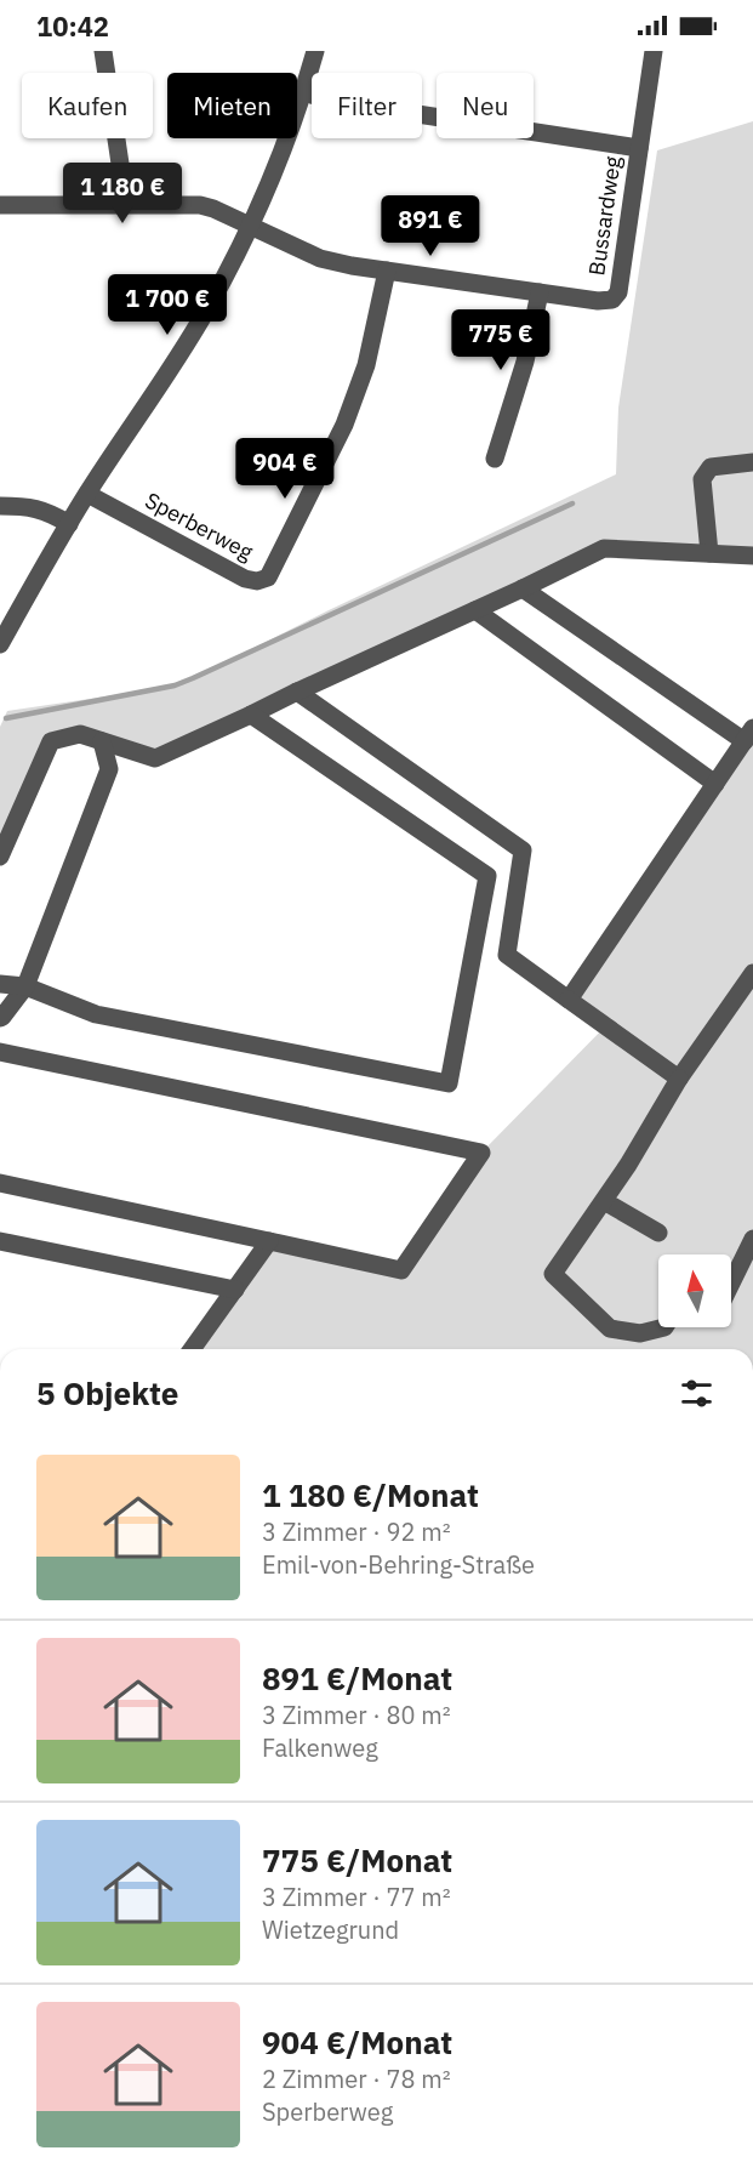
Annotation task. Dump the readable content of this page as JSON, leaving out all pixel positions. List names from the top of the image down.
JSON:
{
  "streets": {
    "street": ["Bussardweg", "Sperberweg"]
  },
  "north": "top",
  "page": {
    "status": "10:42",
    "chip": [
      "Kaufen",
      "Mieten",
      "Filter",
      "Neu"
    ],
    "price": [
      "1 180 €",
      "891 €",
      "1 700 €",
      "775 €",
      "904 €"
    ],
    "heading": "5 Objekte",
    "list": [
      {
        "name": "1 180 €/Monat",
        "note": "3 Zimmer · 92 m² · Emil-von-Behring-Straße"
      },
      {
        "name": "891 €/Monat",
        "note": "3 Zimmer · 80 m² · Falkenweg"
      },
      {
        "name": "775 €/Monat",
        "note": "3 Zimmer · 77 m² · Wietzegrund"
      },
      {
        "name": "904 €/Monat",
        "note": "2 Zimmer · 78 m² · Sperberweg"
      }
    ]
  }
}
